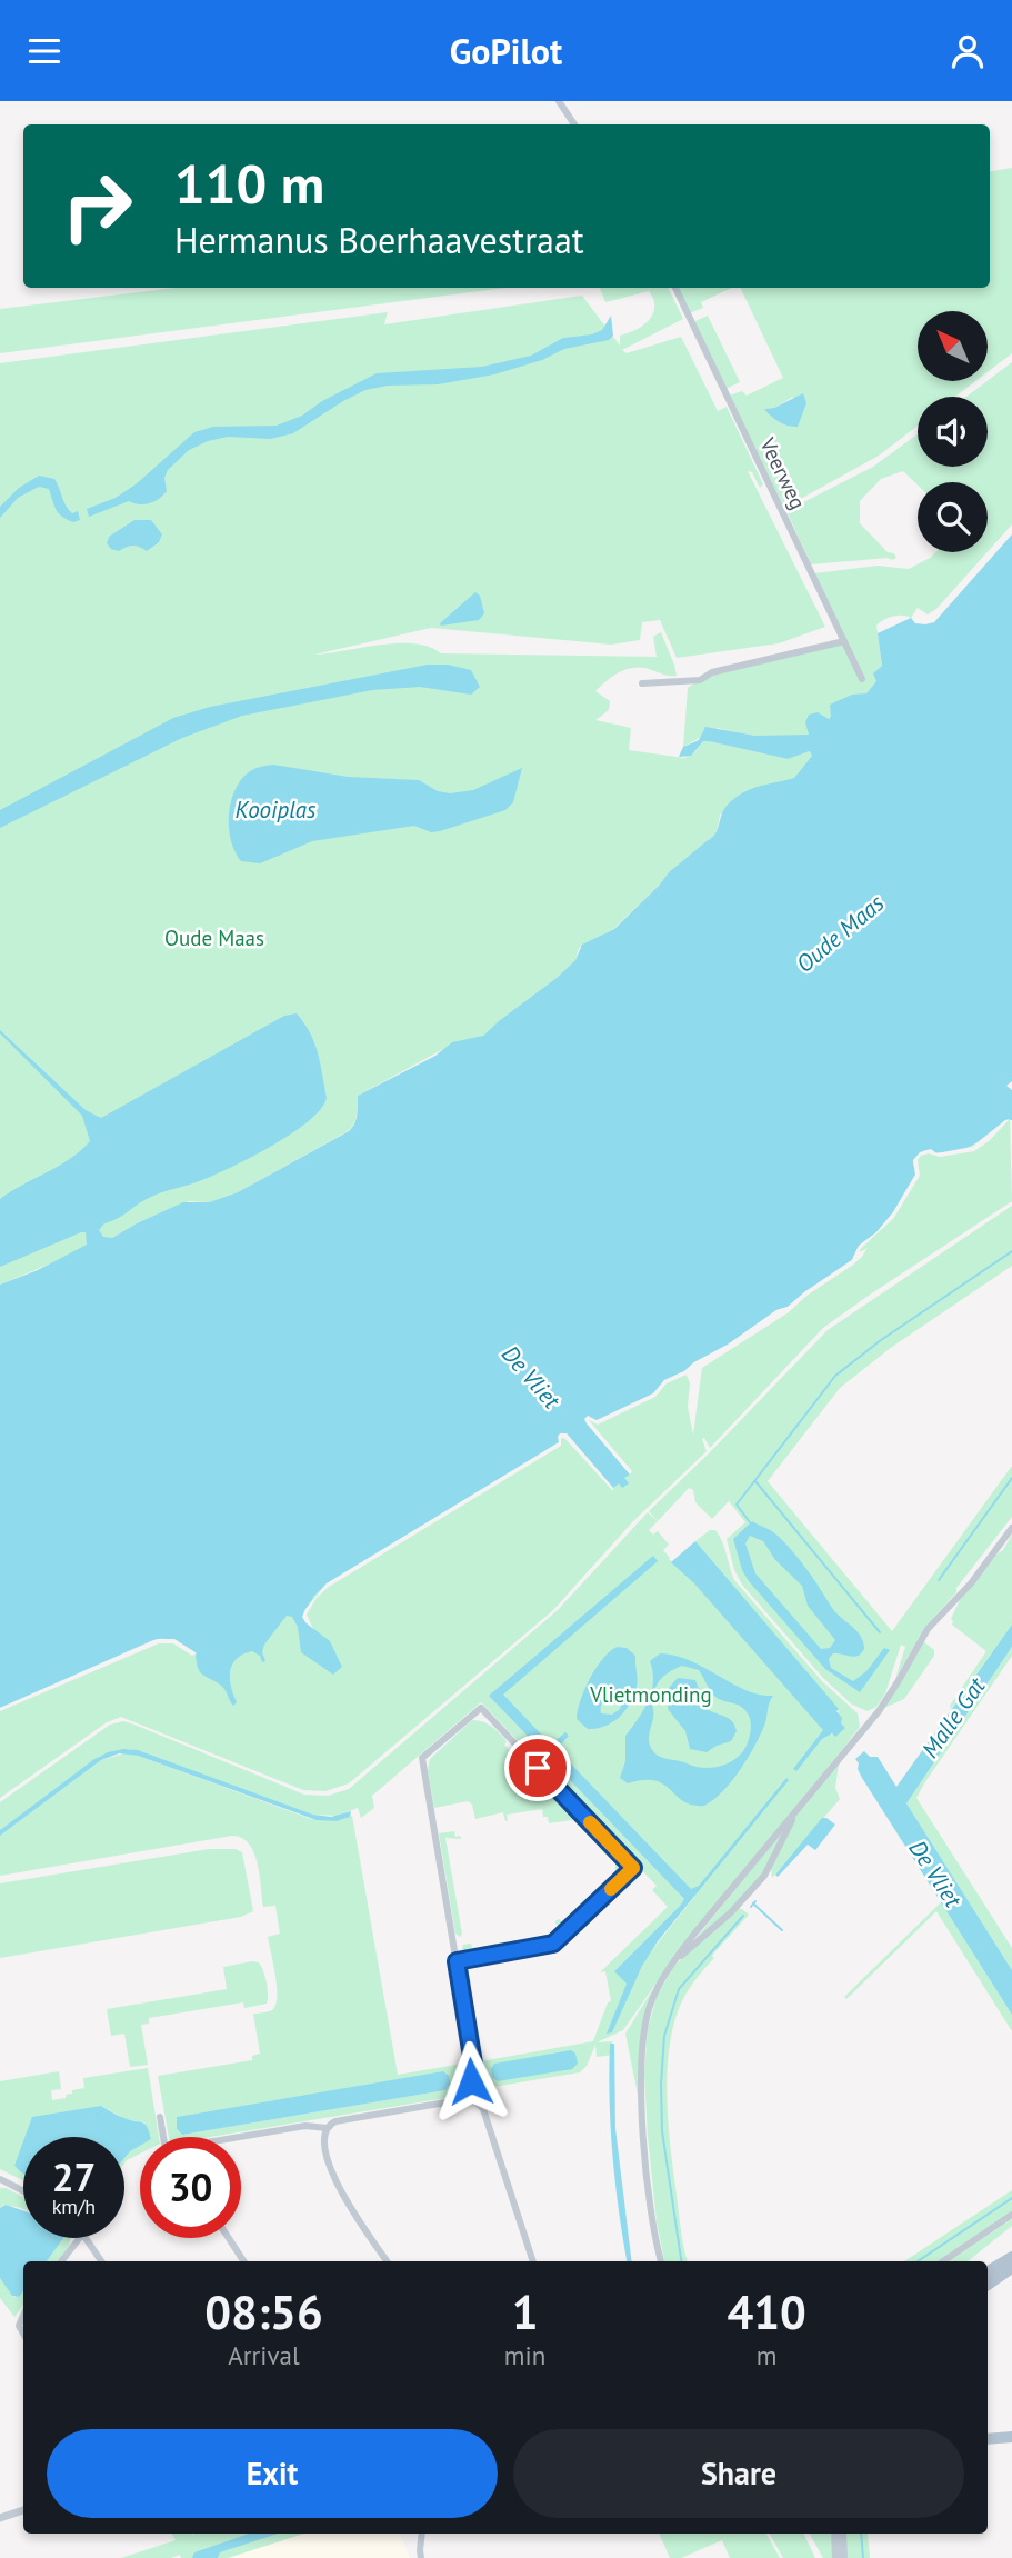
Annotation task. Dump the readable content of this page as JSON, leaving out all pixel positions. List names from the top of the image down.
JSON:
{
  "streets": {
    "street": ["Veerweg"]
  },
  "water": [
    "Kooiplas",
    "Oude Maas",
    "De Vliet",
    "Malle Gat"
  ],
  "parks": ["Oude Maas", "Vlietmonding"],
  "north": "top left",
  "page": {
    "header": "GoPilot",
    "turn": ["110 m", "Hermanus Boerhaavestraat"],
    "speed": "27 km/h",
    "limit": "30",
    "eta": [
      "08:56",
      "Arrival",
      "1",
      "min",
      "410",
      "m"
    ],
    "buttons": ["Exit", "Share"]
  }
}
